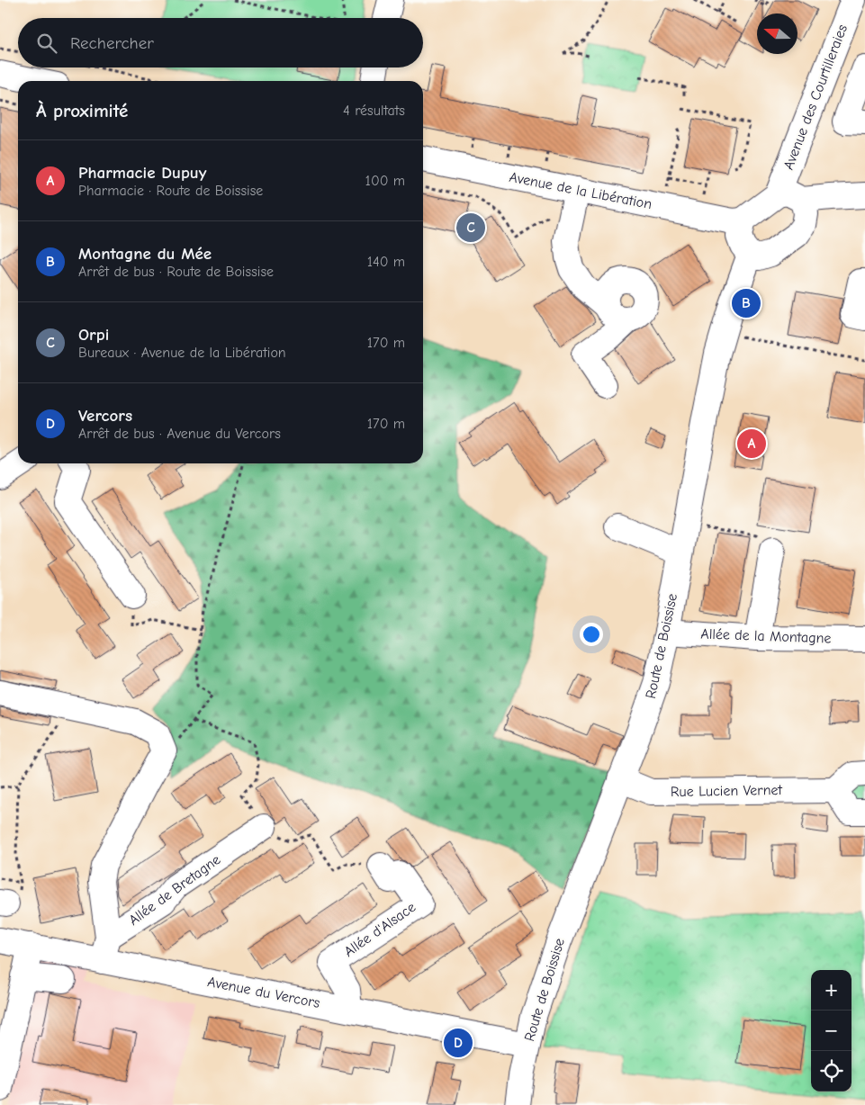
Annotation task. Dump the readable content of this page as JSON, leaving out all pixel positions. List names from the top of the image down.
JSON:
{
  "streets": {
    "street": [
      "Avenue des Courtilleraies",
      "Avenue de la Libération",
      "Allée de la Montagne",
      "Route de Boissise",
      "Rue Lucien Vernet",
      "Allée de Bretagne",
      "Allée d'Alsace",
      "Avenue du Vercors"
    ]
  },
  "crossings": [
    ["Avenue des Courtilleraies", "Avenue de la Libération"],
    ["Avenue des Courtilleraies", "Route de Boissise"],
    ["Avenue de la Libération", "Route de Boissise"],
    ["Allée de la Montagne", "Route de Boissise"],
    ["Route de Boissise", "Rue Lucien Vernet"],
    ["Route de Boissise", "Avenue du Vercors"],
    ["Allée d'Alsace", "Avenue du Vercors"]
  ],
  "north": "left",
  "page": {
    "search": "Rechercher",
    "heading": ["À proximité", "4 résultats"],
    "list": [
      {
        "mark": "A",
        "name": "Pharmacie Dupuy",
        "note": "Pharmacie · Route de Boissise",
        "value": "100 m"
      },
      {
        "mark": "B",
        "name": "Montagne du Mée",
        "note": "Arrêt de bus · Route de Boissise",
        "value": "140 m"
      },
      {
        "mark": "C",
        "name": "Orpi",
        "note": "Bureaux · Avenue de la Libération",
        "value": "170 m"
      },
      {
        "mark": "D",
        "name": "Vercors",
        "note": "Arrêt de bus · Avenue du Vercors",
        "value": "170 m"
      }
    ],
    "pins": [
      "C",
      "B",
      "A",
      "D"
    ],
    "map_buttons": ["+", "−"]
  }
}
